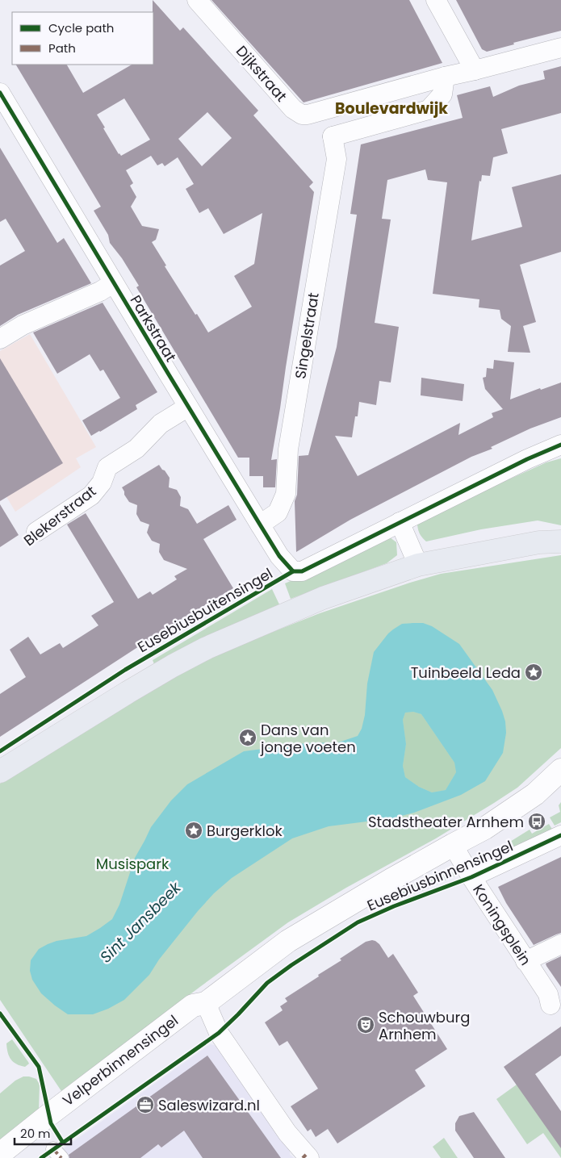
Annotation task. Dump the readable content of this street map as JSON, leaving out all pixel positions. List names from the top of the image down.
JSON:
{
  "streets": {
    "street": [
      "Dijkstraat",
      "Parkstraat",
      "Singelstraat",
      "Blekerstraat",
      "Eusebiusbuitensingel",
      "Eusebiusbinnensingel",
      "Koningsplein",
      "Velperbinnensingel"
    ]
  },
  "crossings": [
    ["Dijkstraat", "Singelstraat"],
    ["Parkstraat", "Singelstraat"],
    ["Parkstraat", "Blekerstraat"],
    ["Parkstraat", "Eusebiusbuitensingel"],
    ["Eusebiusbinnensingel", "Koningsplein"],
    ["Eusebiusbinnensingel", "Velperbinnensingel"]
  ],
  "districts": ["Boulevardwijk"],
  "water": ["Sint Jansbeek"],
  "parks": ["Musispark"],
  "places": {
    "place": ["Tuinbeeld Leda", "Dans van jonge voeten", "Burgerklok"],
    "bus stop": ["Stadstheater Arnhem"],
    "theatre": ["Schouwburg Arnhem"],
    "office": ["Saleswizard.nl"]
  },
  "legend": ["Cycle path", "Path"],
  "scale_bar": "20 m"
}
